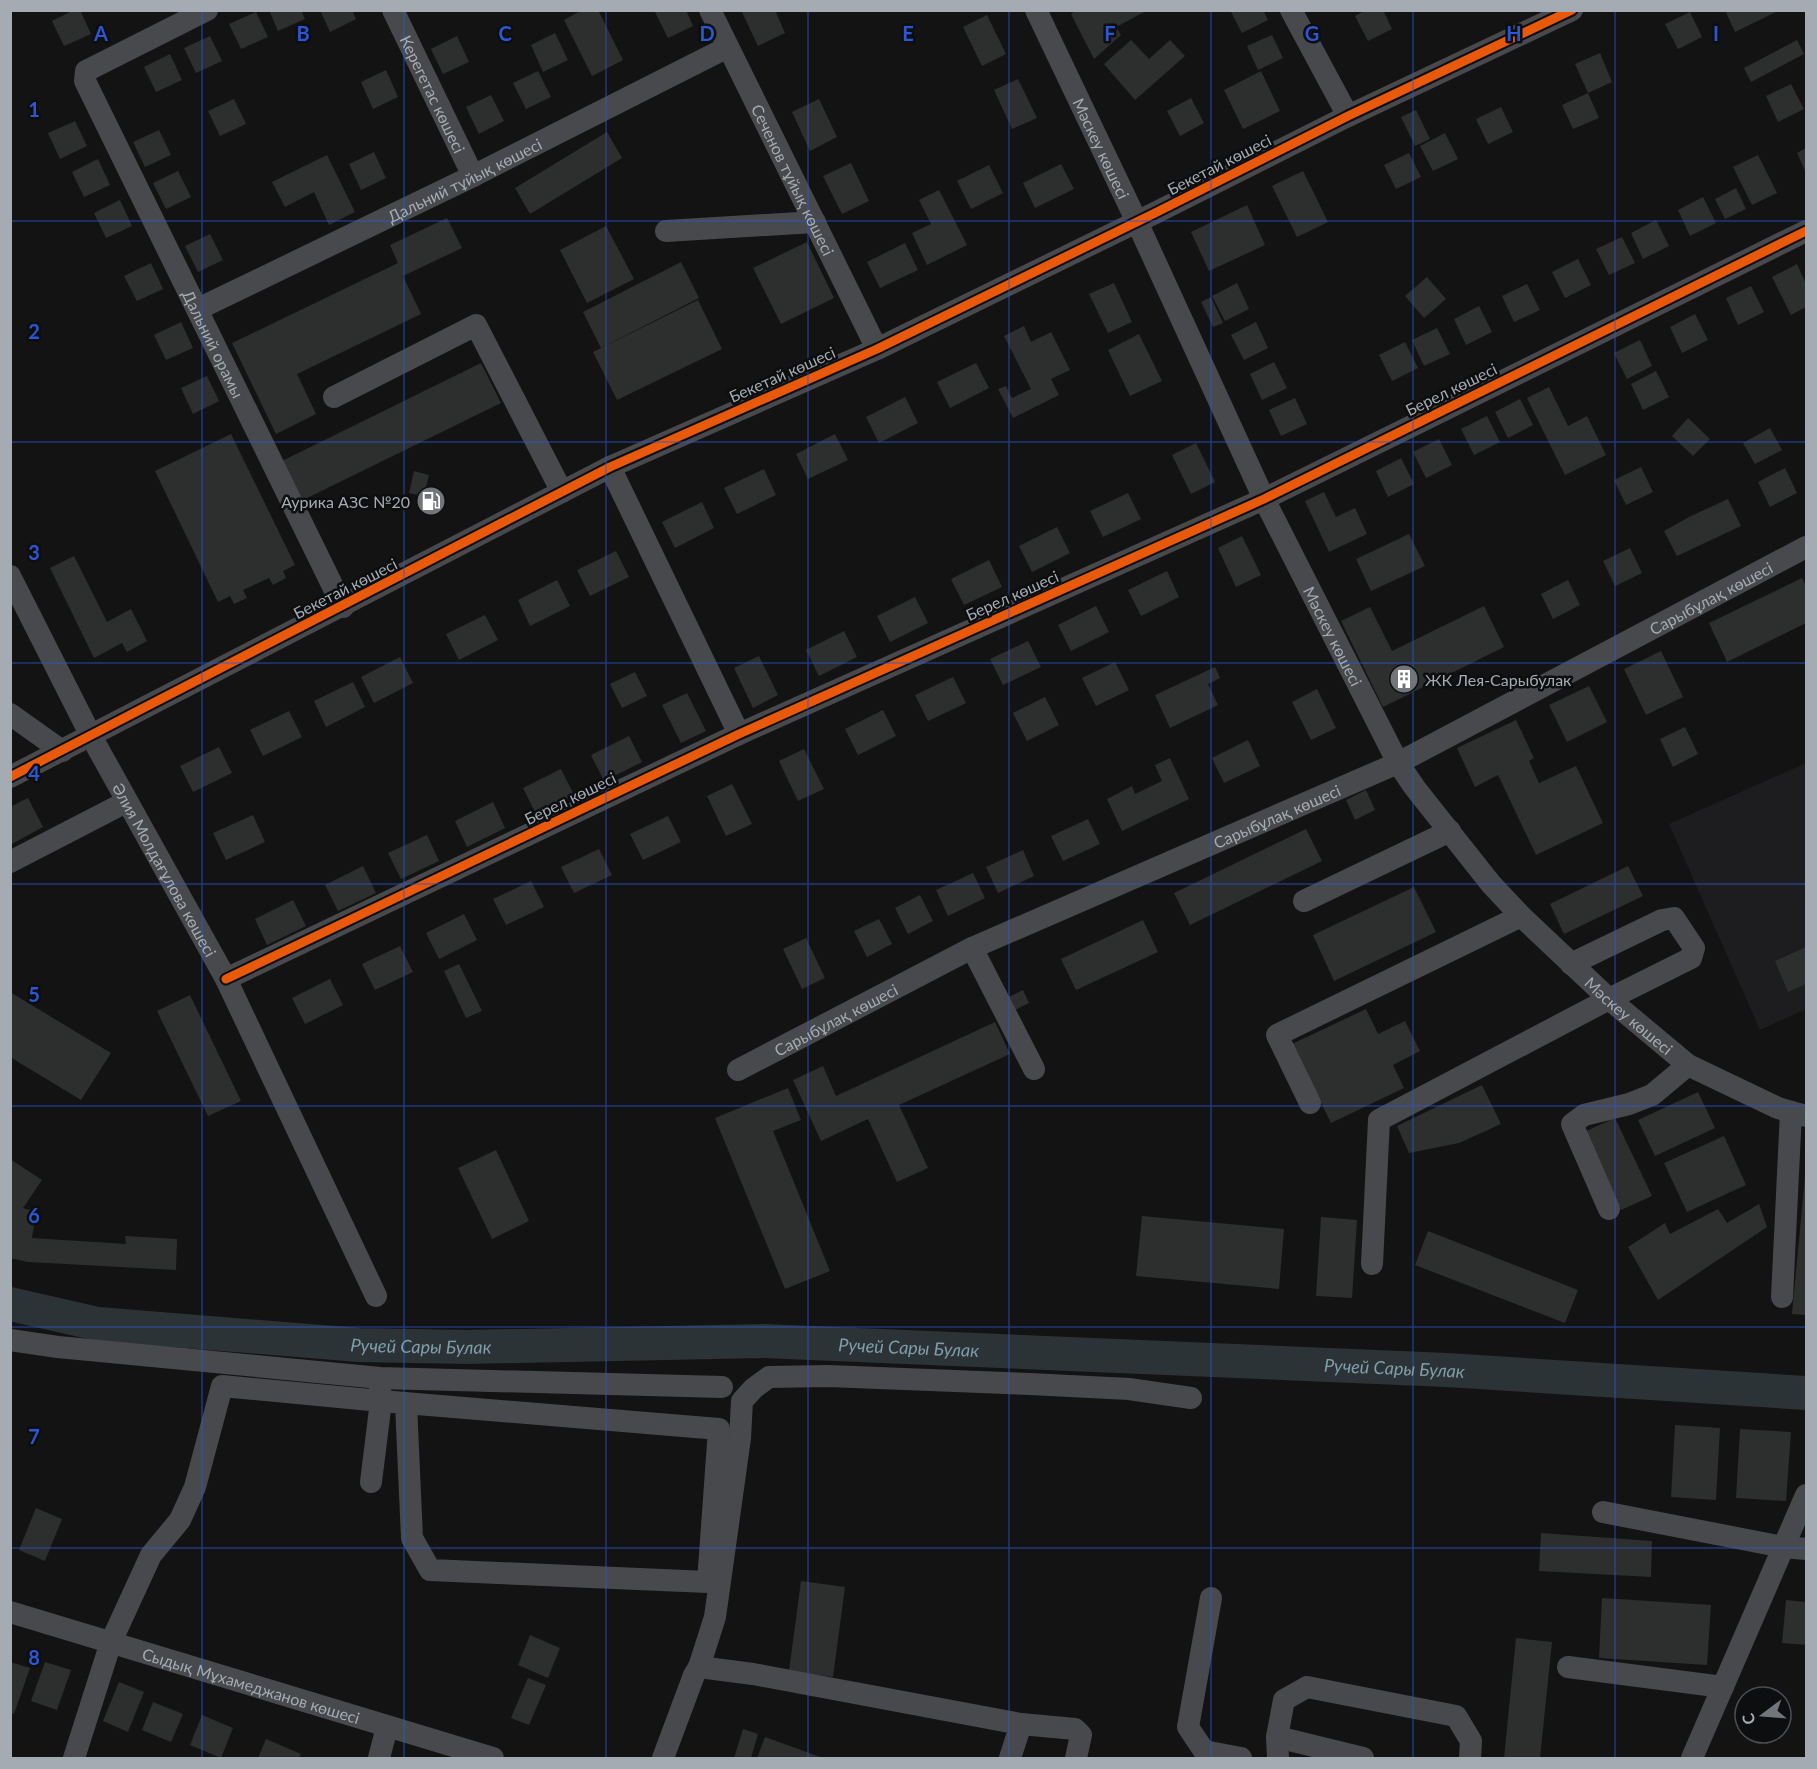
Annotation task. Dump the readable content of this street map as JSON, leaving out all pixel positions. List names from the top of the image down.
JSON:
{
  "streets": {
    "street": [
      "Керегетас көшесі",
      "Мәскеу көшесі",
      "Бекетай көшесі",
      "Сеченов тұйық көшесі",
      "Дальний тұйық көшесі",
      "Дальний орамы",
      "Берел көшесі",
      "Сарыбұлақ көшесі",
      "Әлия Молдағұлова көшесі",
      "Сыдық Мұхамеджанов көшесі"
    ]
  },
  "crossings": [
    ["Керегетас көшесі", "Дальний тұйық көшесі"],
    ["Мәскеу көшесі", "Бекетай көшесі"],
    ["Мәскеу көшесі", "Берел көшесі"],
    ["Мәскеу көшесі", "Сарыбұлақ көшесі"],
    ["Бекетай көшесі", "Сеченов тұйық көшесі"],
    ["Бекетай көшесі", "Дальний орамы"],
    ["Бекетай көшесі", "Әлия Молдағұлова көшесі"],
    ["Сеченов тұйық көшесі", "Дальний тұйық көшесі"],
    ["Дальний тұйық көшесі", "Дальний орамы"],
    ["Берел көшесі", "Әлия Молдағұлова көшесі"]
  ],
  "water": ["Ручей Сары Булак"],
  "places": {
    "fuel station": ["Аурика АЗС №20"],
    "building": ["ЖК Лея-Сарыбулак"]
  },
  "north": "left",
  "grid": {
    "columns": [
      "A",
      "B",
      "C",
      "D",
      "E",
      "F",
      "G",
      "H",
      "I"
    ],
    "rows": [
      "1",
      "2",
      "3",
      "4",
      "5",
      "6",
      "7",
      "8"
    ]
  }
}
